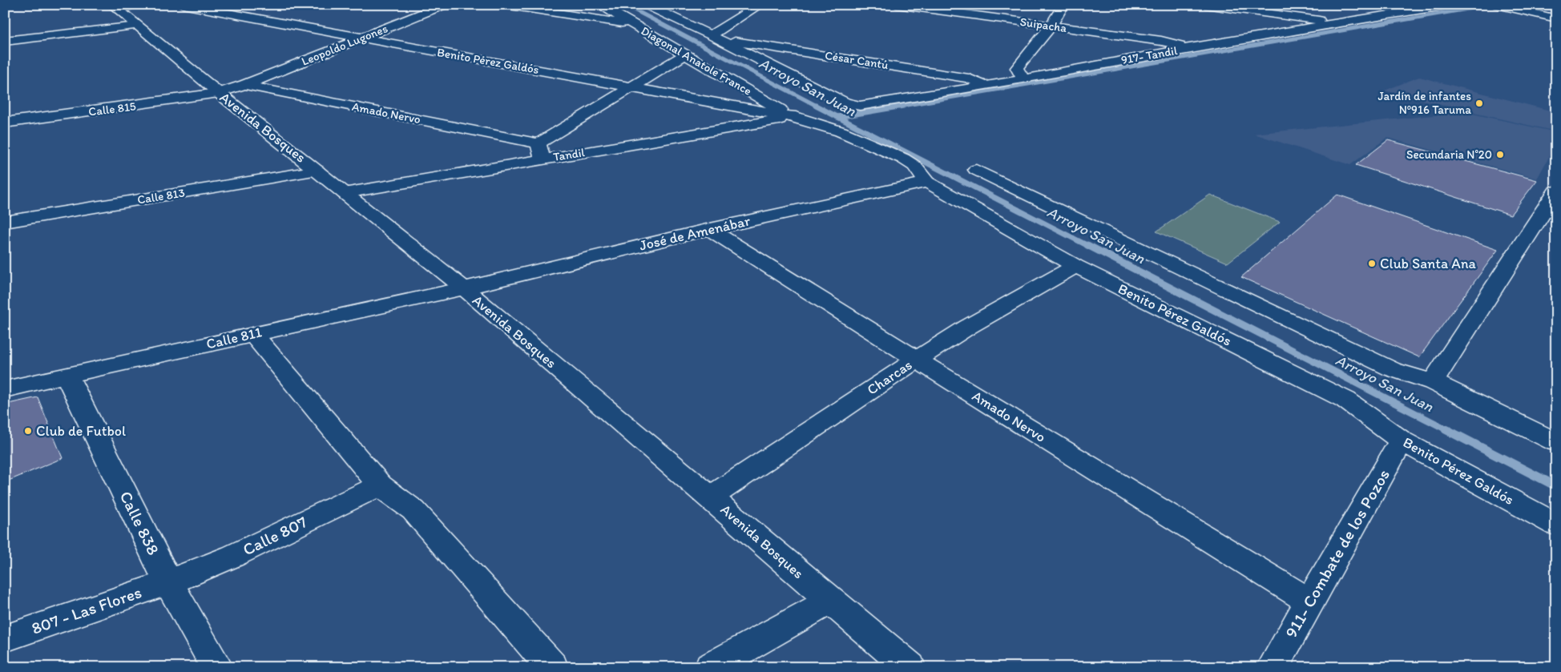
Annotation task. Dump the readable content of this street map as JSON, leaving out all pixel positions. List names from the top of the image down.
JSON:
{
  "streets": {
    "street": [
      "Suipacha",
      "Leopoldo Lugones",
      "917- Tandil",
      "César Cantú",
      "Benito Pérez Galdós",
      "Diagonal Anatole France",
      "Calle 815",
      "Amado Nervo",
      "Avenida Bosques",
      "Tandil",
      "Calle 813",
      "José de Amenábar",
      "Calle 811",
      "Charcas",
      "Calle 838",
      "Calle 807",
      "911- Combate de los Pozos",
      "807 - Las Flores"
    ]
  },
  "crossings": [
    ["Suipacha", "917- Tandil"],
    ["Leopoldo Lugones", "Benito Pérez Galdós"],
    ["Leopoldo Lugones", "Amado Nervo"],
    ["917- Tandil", "César Cantú"],
    ["917- Tandil", "Diagonal Anatole France"],
    ["César Cantú", "Diagonal Anatole France"],
    ["Benito Pérez Galdós", "Diagonal Anatole France"],
    ["Benito Pérez Galdós", "Tandil"],
    ["Benito Pérez Galdós", "José de Amenábar"],
    ["Benito Pérez Galdós", "Charcas"],
    ["Benito Pérez Galdós", "911- Combate de los Pozos"],
    ["Diagonal Anatole France", "Tandil"],
    ["Calle 815", "Amado Nervo"],
    ["Calle 815", "Avenida Bosques"],
    ["Amado Nervo", "Avenida Bosques"],
    ["Amado Nervo", "José de Amenábar"],
    ["Amado Nervo", "Charcas"],
    ["Amado Nervo", "911- Combate de los Pozos"],
    ["Avenida Bosques", "Tandil"],
    ["Avenida Bosques", "Calle 813"],
    ["Avenida Bosques", "José de Amenábar"],
    ["Avenida Bosques", "Calle 811"],
    ["Avenida Bosques", "Charcas"],
    ["José de Amenábar", "Calle 811"],
    ["Calle 811", "Calle 838"],
    ["Calle 838", "Calle 807"],
    ["Calle 838", "807 - Las Flores"],
    ["Calle 807", "807 - Las Flores"]
  ],
  "water": ["Arroyo San Juan"],
  "places": [
    "Jardín de infantes Nº916 Taruma",
    "Secundaria N°20",
    "Club Santa Ana",
    "Club de Futbol"
  ]
}
